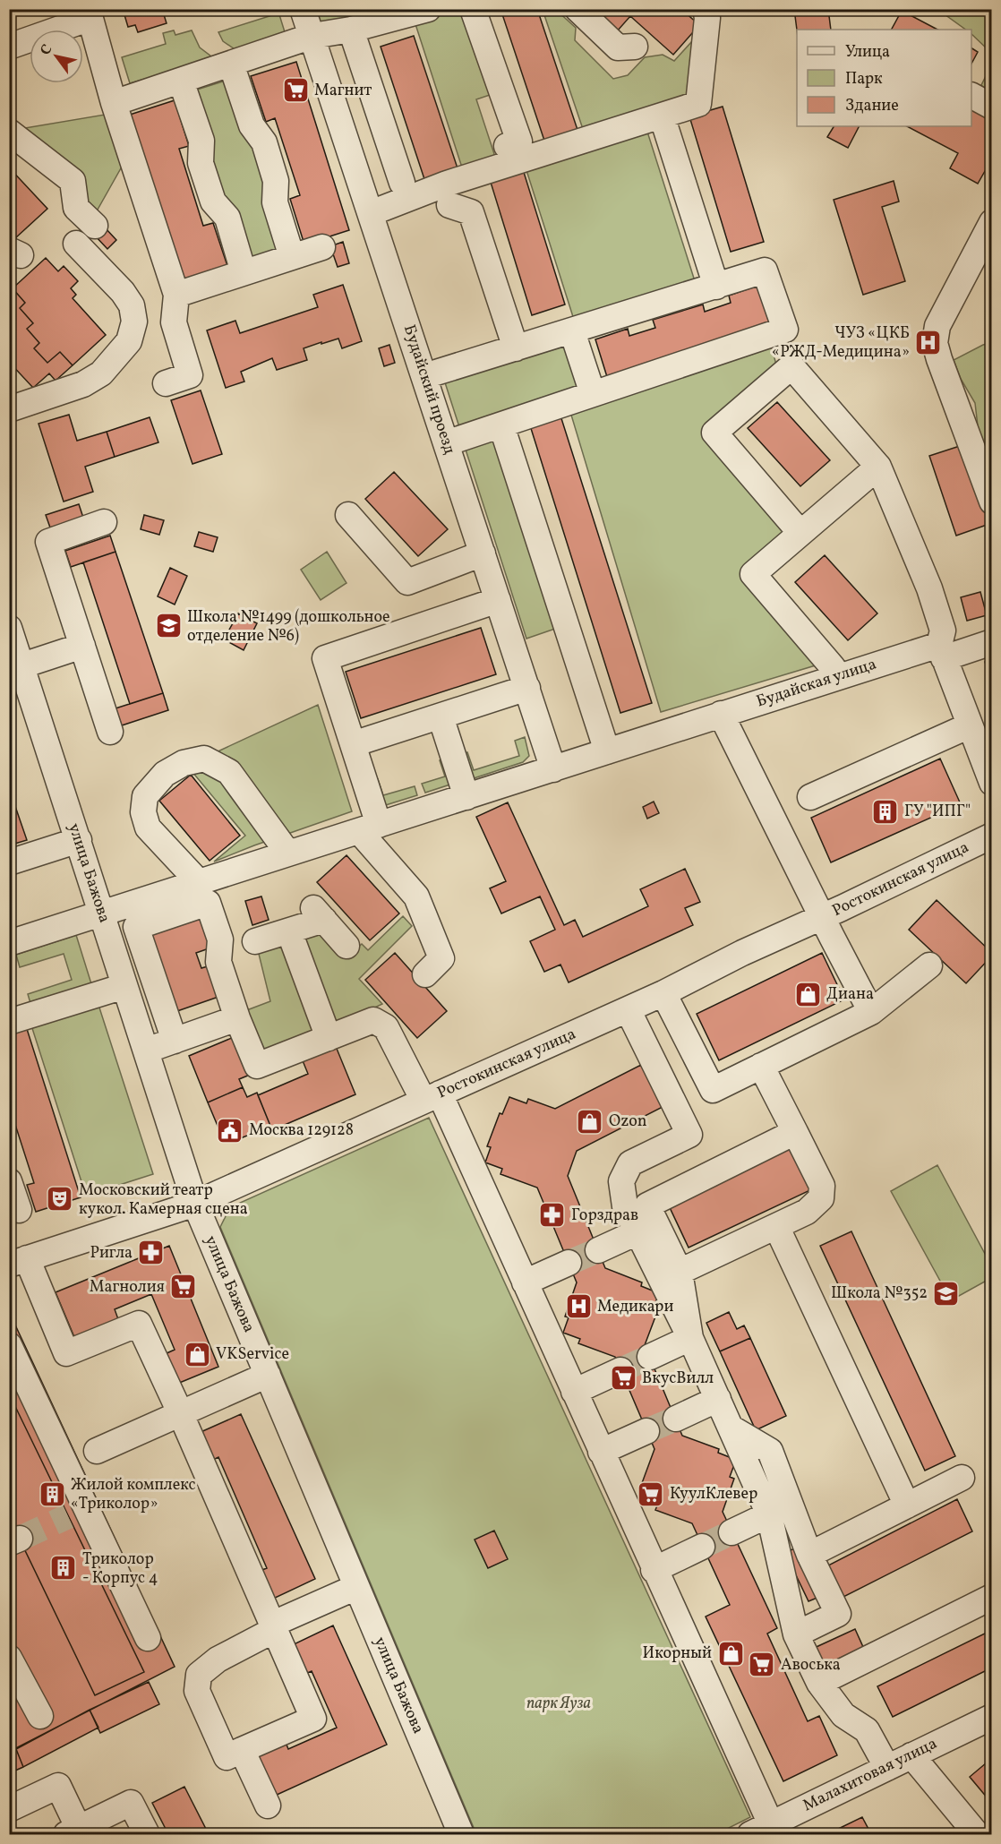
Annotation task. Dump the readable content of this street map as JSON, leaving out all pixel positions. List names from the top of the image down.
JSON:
{
  "streets": {
    "street": [
      "Будайский проезд",
      "Будайская улица",
      "улица Бажова",
      "Ростокинская улица",
      "Малахитовая улица"
    ]
  },
  "crossings": [
    ["Будайский проезд", "Будайская улица"],
    ["Будайская улица", "улица Бажова"],
    ["улица Бажова", "Ростокинская улица"]
  ],
  "parks": ["парк Яуза"],
  "places": {
    "supermarket": [
      "Магнит",
      "Магнолия",
      "ВкусВилл",
      "КуулКлевер",
      "Авоська"
    ],
    "hospital": ["ЧУЗ «ЦКБ «РЖД-Медицина»", "Медикари"],
    "school or university": ["Школа №1499 (дошкольное отделение №6)", "Школа №352"],
    "building": ["ГУ \"ИПГ\"", "Жилой комплекс «Триколор»", "Триколор - Корпус 4"],
    "shop": [
      "Диана",
      "Ozon",
      "VKService",
      "Икорный"
    ],
    "public building": ["Москва 129128"],
    "theatre": ["Московский театр кукол. Камерная сцена"],
    "pharmacy": ["Горздрав", "Ригла"]
  },
  "legend": ["Улица", "Парк", "Здание"],
  "north": "top left"
}
